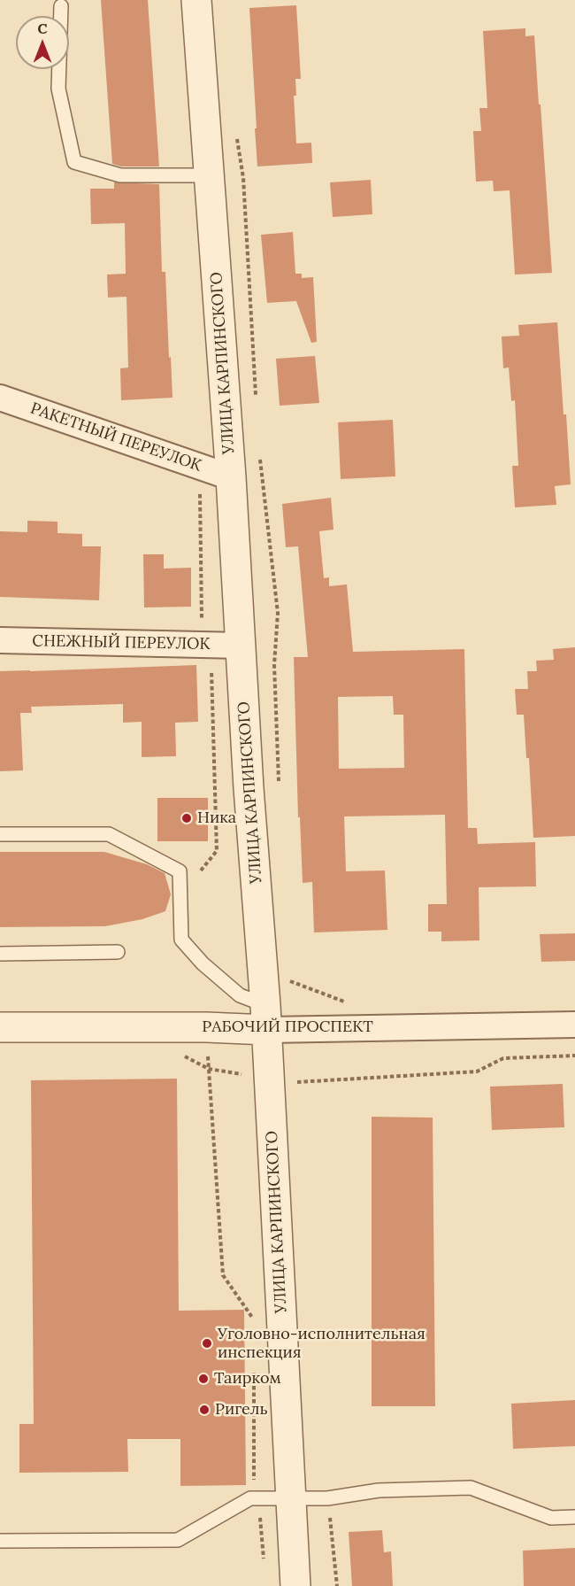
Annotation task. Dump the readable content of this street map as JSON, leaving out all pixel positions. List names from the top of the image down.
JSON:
{
  "streets": {
    "street": [
      "УЛИЦА КАРПИНСКОГО",
      "РАКЕТНЫЙ ПЕРЕУЛОК",
      "СНЕЖНЫЙ ПЕРЕУЛОК",
      "РАБОЧИЙ ПРОСПЕКТ"
    ]
  },
  "crossings": [
    ["УЛИЦА КАРПИНСКОГО", "РАКЕТНЫЙ ПЕРЕУЛОК"],
    ["УЛИЦА КАРПИНСКОГО", "СНЕЖНЫЙ ПЕРЕУЛОК"],
    ["УЛИЦА КАРПИНСКОГО", "РАБОЧИЙ ПРОСПЕКТ"]
  ],
  "places": [
    "Ника",
    "Уголовно-исполнительная инспекция",
    "Таирком",
    "Ригель"
  ],
  "north": "top"
}
